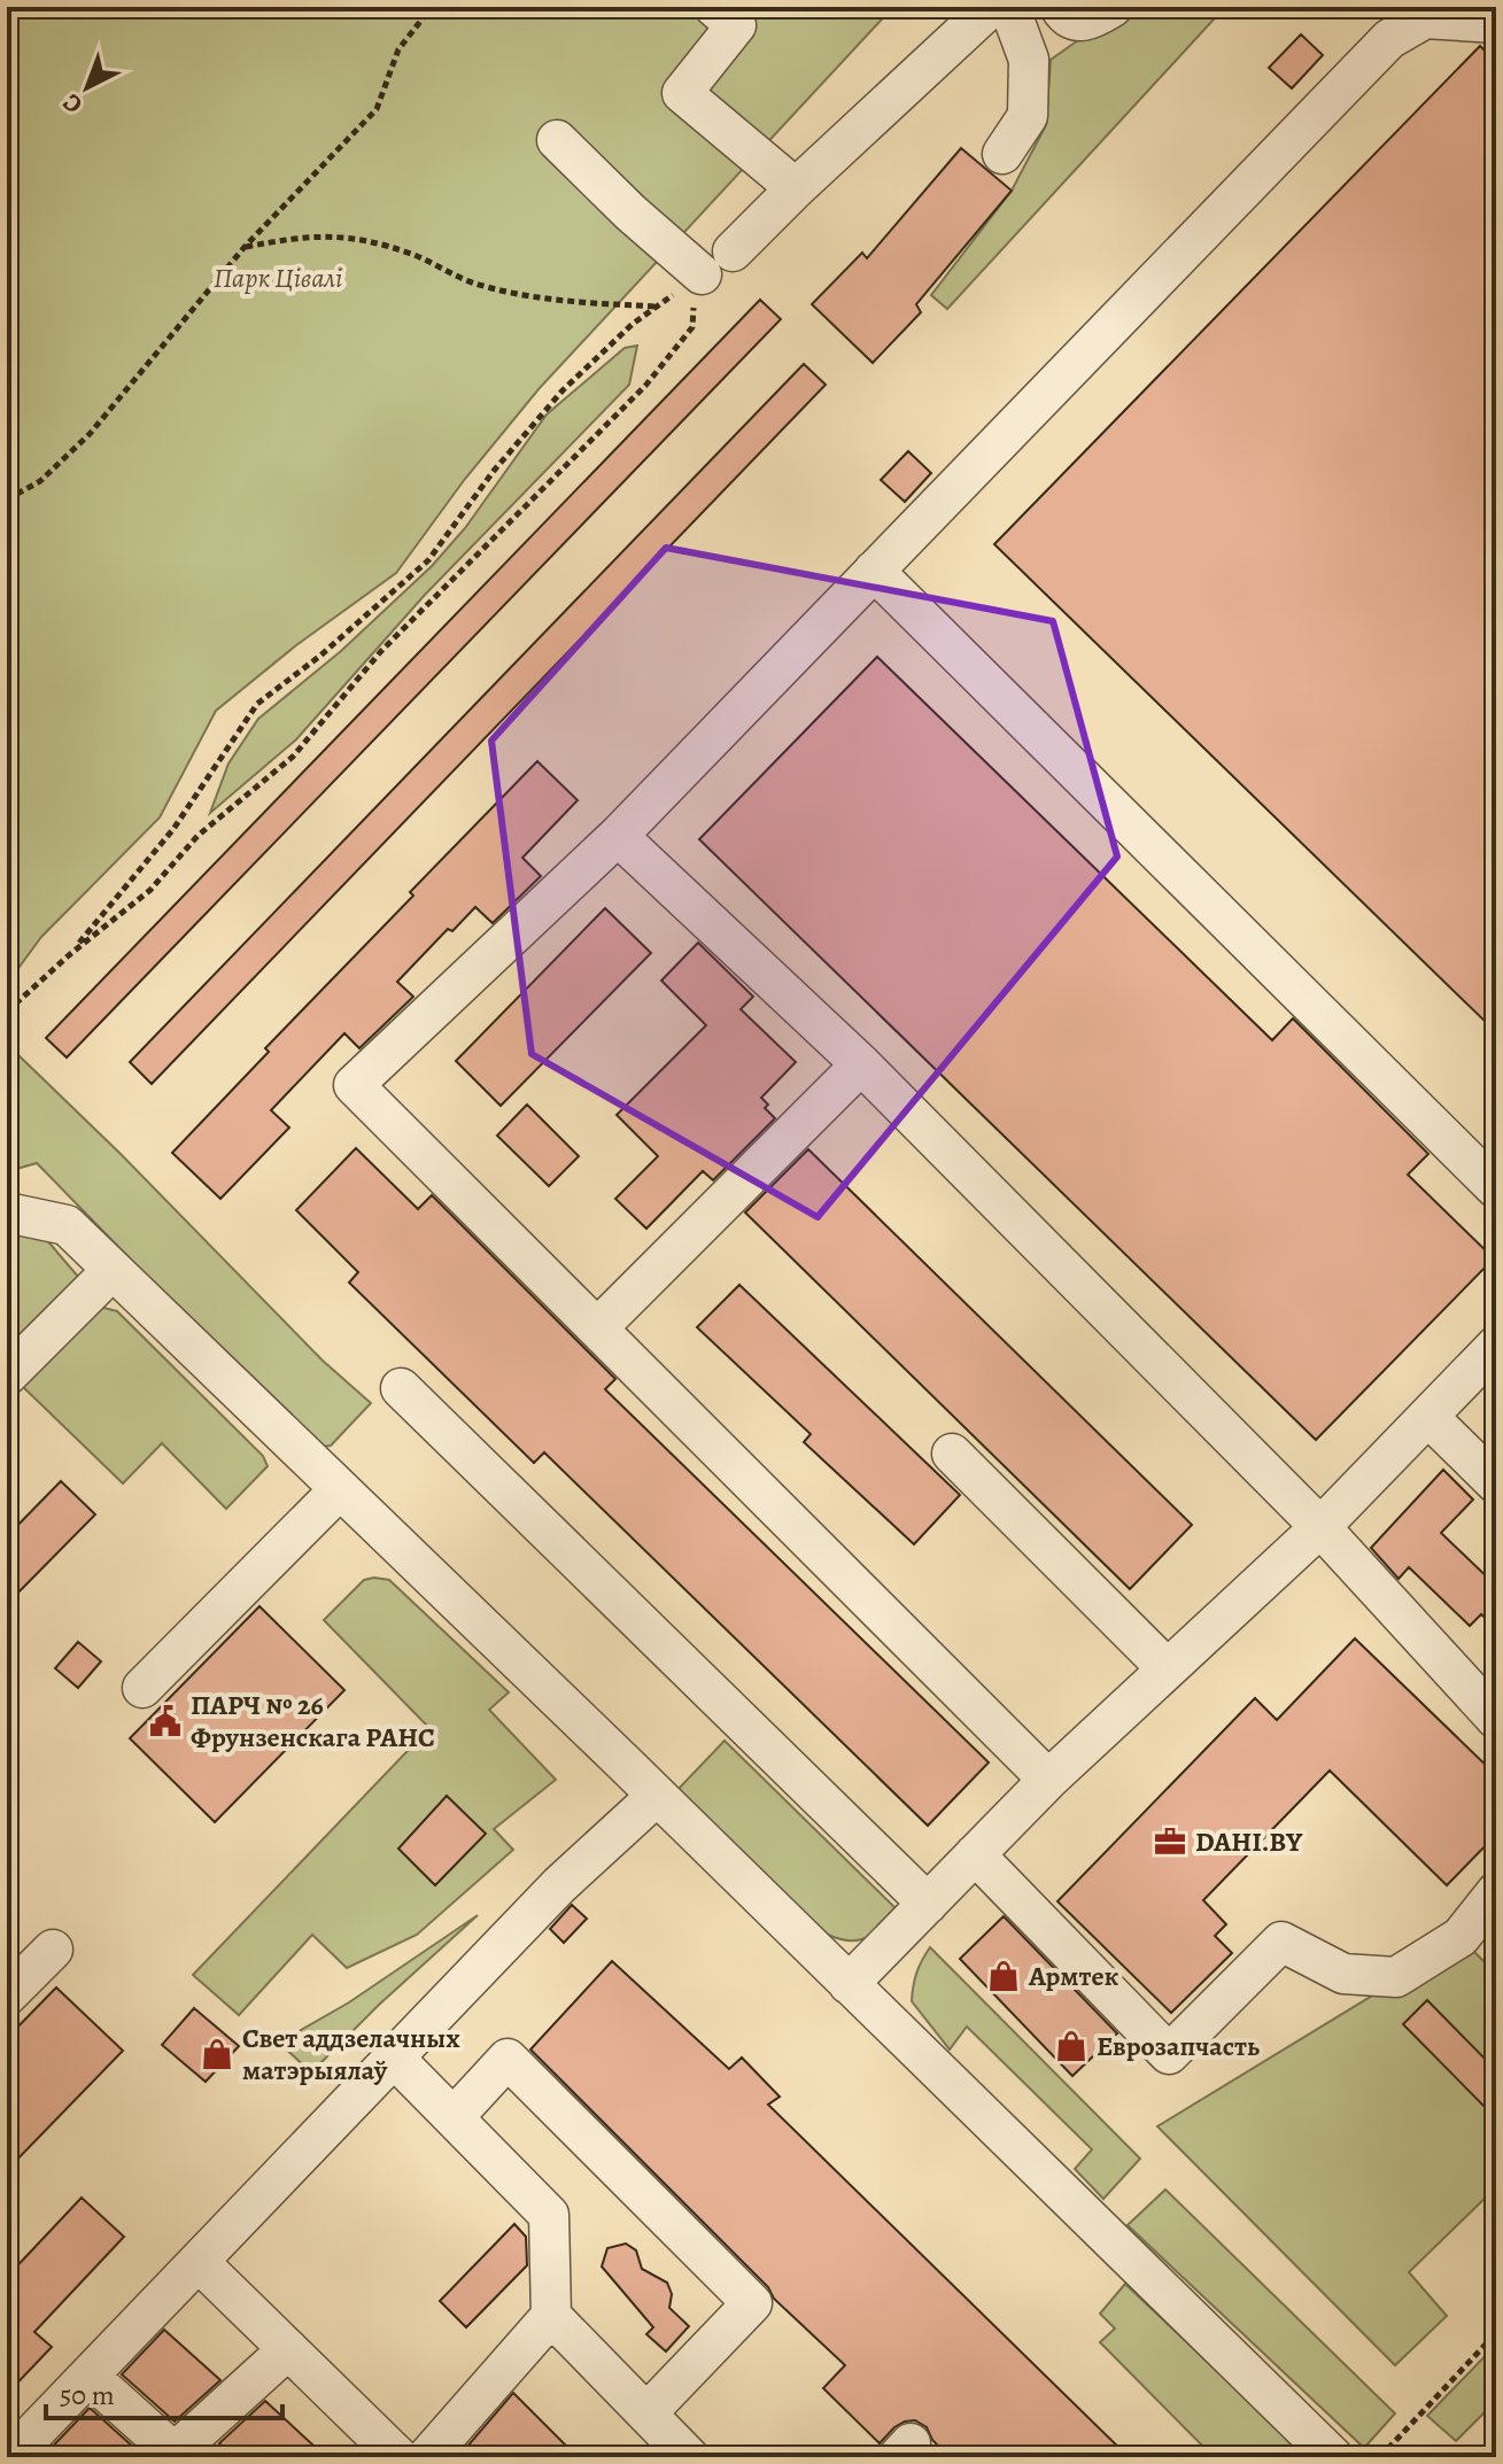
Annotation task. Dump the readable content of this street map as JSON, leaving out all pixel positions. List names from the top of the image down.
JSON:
{
  "parks": ["Парк Цівалі"],
  "places": {
    "public building": ["ПАРЧ № 26 Фрунзенскага РАНС"],
    "office": ["DAHI.BY"],
    "shop": ["Армтек", "Еврозапчасть", "Свет аддзелачных матэрыялаў"]
  },
  "scale_bar": "50 m",
  "north": "bottom left"
}
